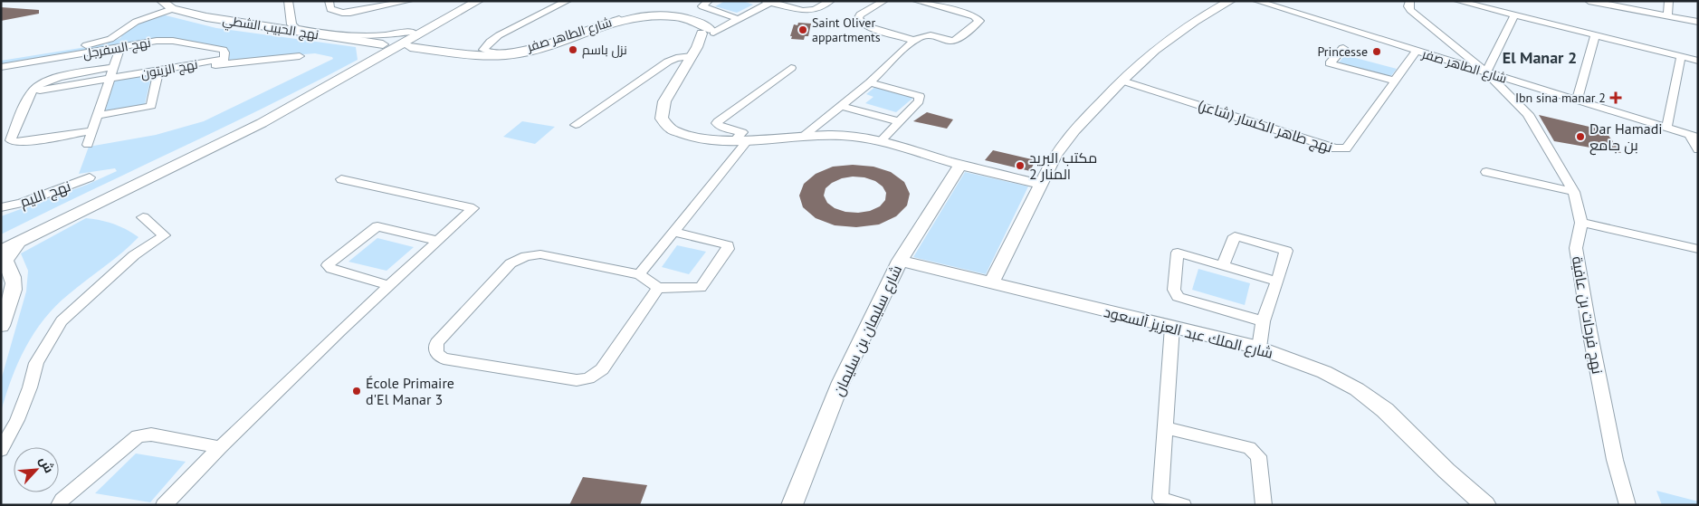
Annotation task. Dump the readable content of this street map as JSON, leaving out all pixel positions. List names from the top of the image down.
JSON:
{
  "streets": {
    "street": [
      "نهج الحبيب الشطي",
      "شارع الطاهر صفر",
      "نهج السفرجل",
      "نهج الزيتون",
      "نهج طاهر الكسار (شاعر)",
      "نهج الليم",
      "نهج فرحات بن عافية",
      "شارع سليمان بن سليمان",
      "شارع الملك عبد العزيز آلسعود"
    ]
  },
  "crossings": [
    ["شارع الطاهر صفر", "نهج طاهر الكسار (شاعر)"],
    ["شارع الطاهر صفر", "نهج فرحات بن عافية"],
    ["نهج السفرجل", "نهج الزيتون"],
    ["شارع سليمان بن سليمان", "شارع الملك عبد العزيز آلسعود"]
  ],
  "districts": ["El Manar 2"],
  "places": {
    "other": [
      "Saint Oliver appartments",
      "نزل باسم",
      "Princesse",
      "Dar Hamadi بن جامع",
      "مكتب البريد المنار 2",
      "École Primaire d'El Manar 3"
    ],
    "health": ["Ibn sina manar 2"]
  },
  "north": "top right"
}
